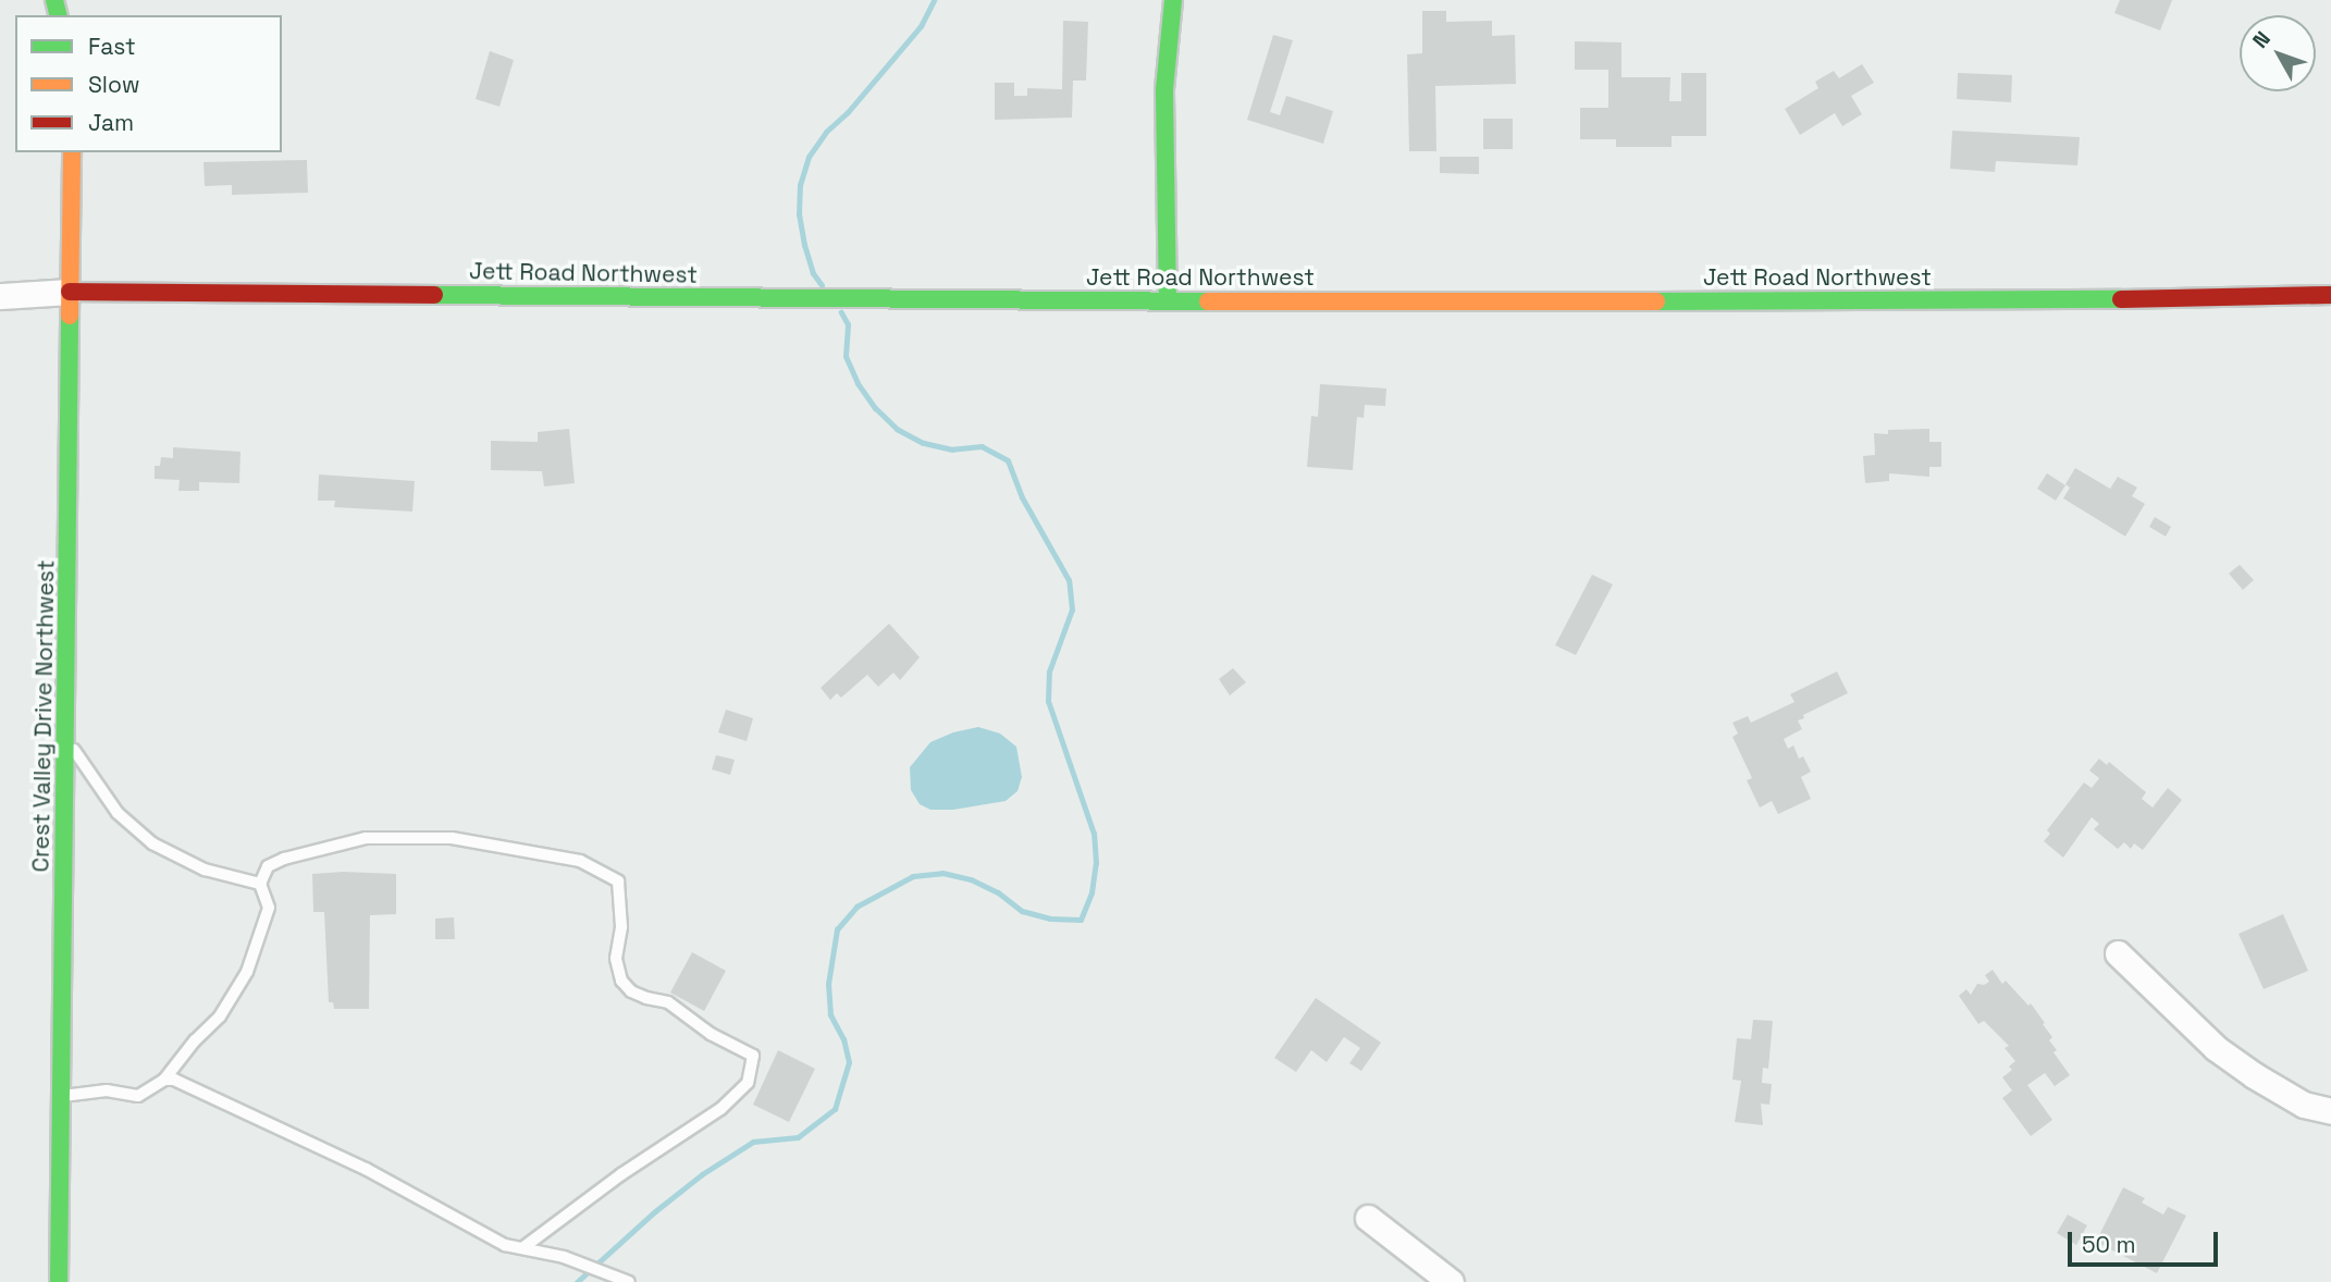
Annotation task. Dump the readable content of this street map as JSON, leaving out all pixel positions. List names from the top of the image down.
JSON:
{
  "streets": {
    "street": ["Jett Road Northwest", "Crest Valley Drive Northwest"]
  },
  "crossings": [
    ["Jett Road Northwest", "Crest Valley Drive Northwest"]
  ],
  "legend": ["Fast", "Slow", "Jam"],
  "scale_bar": "50 m",
  "north": "top left"
}
